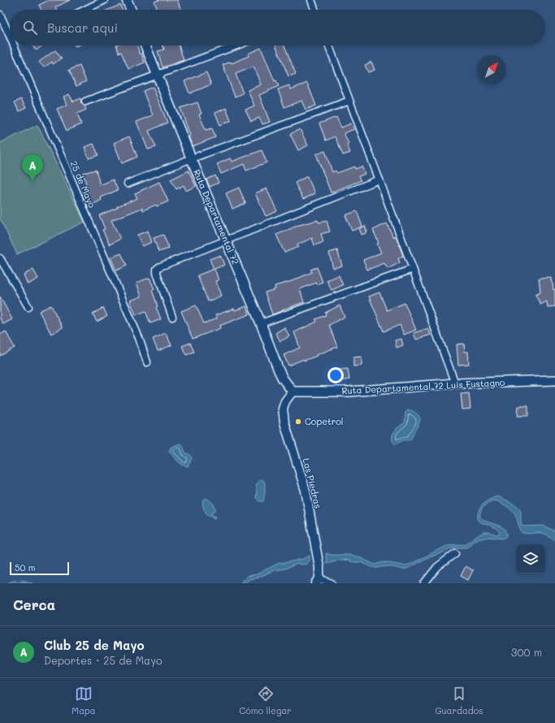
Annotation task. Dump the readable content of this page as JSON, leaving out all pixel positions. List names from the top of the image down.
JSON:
{
  "streets": {
    "main road": ["Ruta Departamental 72", "Ruta Departamental 72 Luis Fustagno"],
    "street": ["25 de Mayo", "Las Piedras"]
  },
  "crossings": [
    ["Ruta Departamental 72", "Ruta Departamental 72 Luis Fustagno"],
    ["Ruta Departamental 72", "Las Piedras"],
    ["Ruta Departamental 72 Luis Fustagno", "Las Piedras"]
  ],
  "places": ["Copetrol"],
  "scale_bar": "50 m",
  "north": "top right",
  "page": {
    "search": "Buscar aquí",
    "pins": "A",
    "scale": "50 m",
    "heading": "Cerca",
    "list": [
      {
        "mark": "A",
        "name": "Club 25 de Mayo",
        "note": "Deportes · 25 de Mayo",
        "value": "300 m"
      }
    ],
    "nav": ["Mapa", "Cómo llegar", "Guardados"]
  }
}
